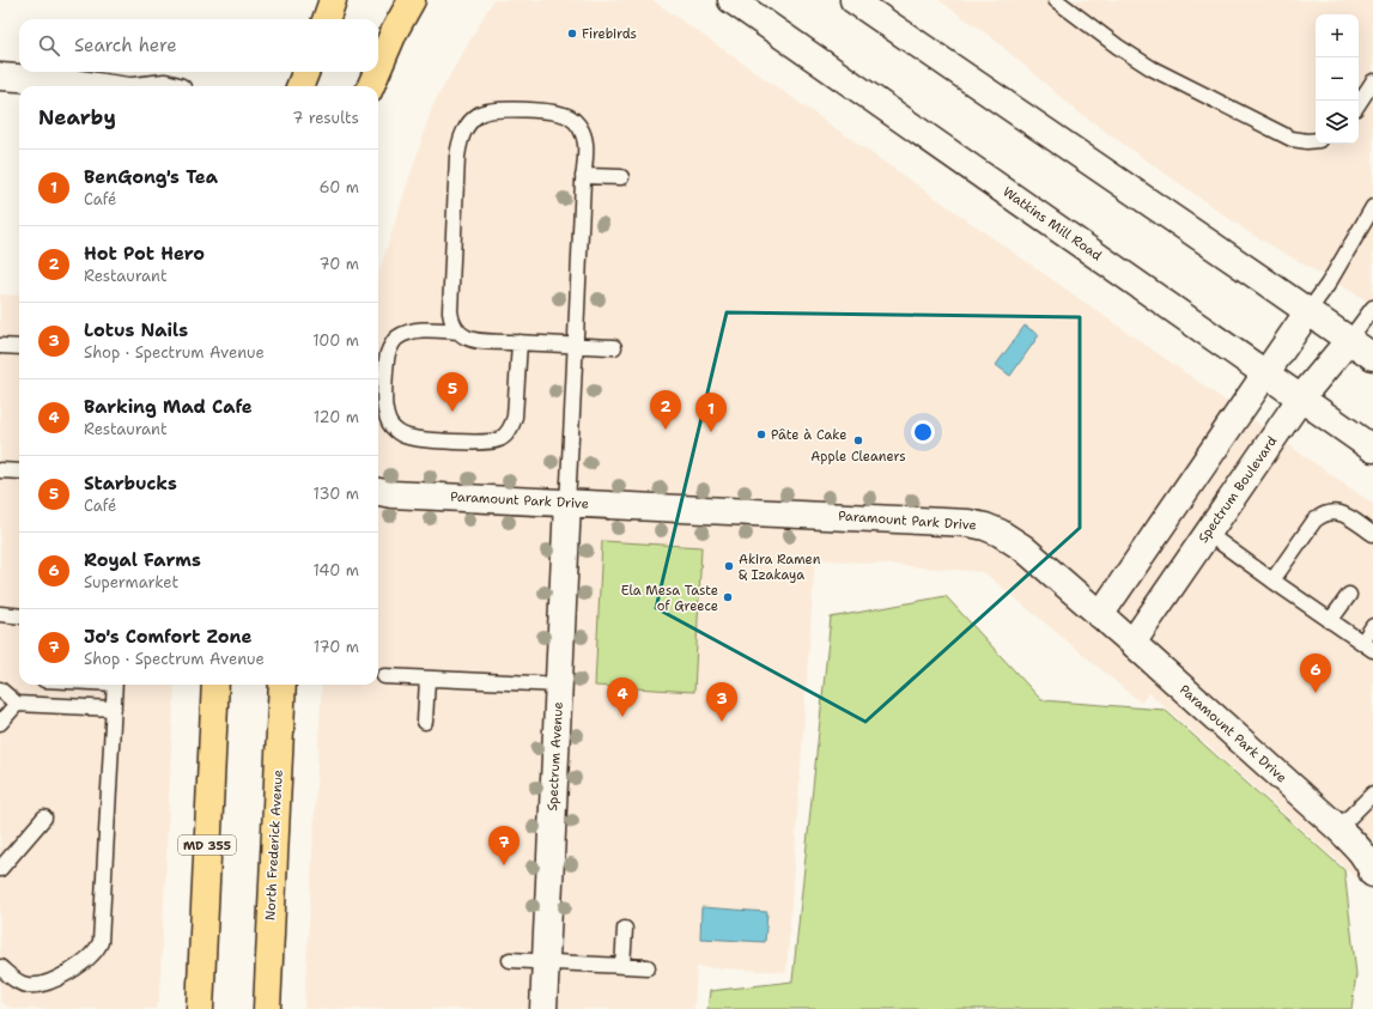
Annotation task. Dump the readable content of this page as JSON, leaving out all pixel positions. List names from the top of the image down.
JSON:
{
  "streets": {
    "main road": ["MD 355", "North Frederick Avenue"],
    "street": [
      "Watkins Mill Road",
      "Spectrum Boulevard",
      "Paramount Park Drive",
      "Spectrum Avenue"
    ]
  },
  "crossings": [
    ["Watkins Mill Road", "Spectrum Boulevard"],
    ["Spectrum Boulevard", "Paramount Park Drive"],
    ["Paramount Park Drive", "Spectrum Avenue"]
  ],
  "places": [
    "Firebirds",
    "Pâte à Cake",
    "Apple Cleaners",
    "Akira Ramen & Izakaya",
    "Ela Mesa Taste of Greece"
  ],
  "page": {
    "map_buttons": ["+", "−"],
    "search": "Search here",
    "heading": ["Nearby", "7 results"],
    "list": [
      {
        "mark": "1",
        "name": "BenGong's Tea",
        "note": "Café",
        "value": "60 m"
      },
      {
        "mark": "2",
        "name": "Hot Pot Hero",
        "note": "Restaurant",
        "value": "70 m"
      },
      {
        "mark": "3",
        "name": "Lotus Nails",
        "note": "Shop · Spectrum Avenue",
        "value": "100 m"
      },
      {
        "mark": "4",
        "name": "Barking Mad Cafe",
        "note": "Restaurant",
        "value": "120 m"
      },
      {
        "mark": "5",
        "name": "Starbucks",
        "note": "Café",
        "value": "130 m"
      },
      {
        "mark": "6",
        "name": "Royal Farms",
        "note": "Supermarket",
        "value": "140 m"
      },
      {
        "mark": "7",
        "name": "Jo's Comfort Zone",
        "note": "Shop · Spectrum Avenue",
        "value": "170 m"
      }
    ],
    "pins": [
      "5",
      "2",
      "1",
      "6",
      "4",
      "3",
      "7"
    ]
  }
}
